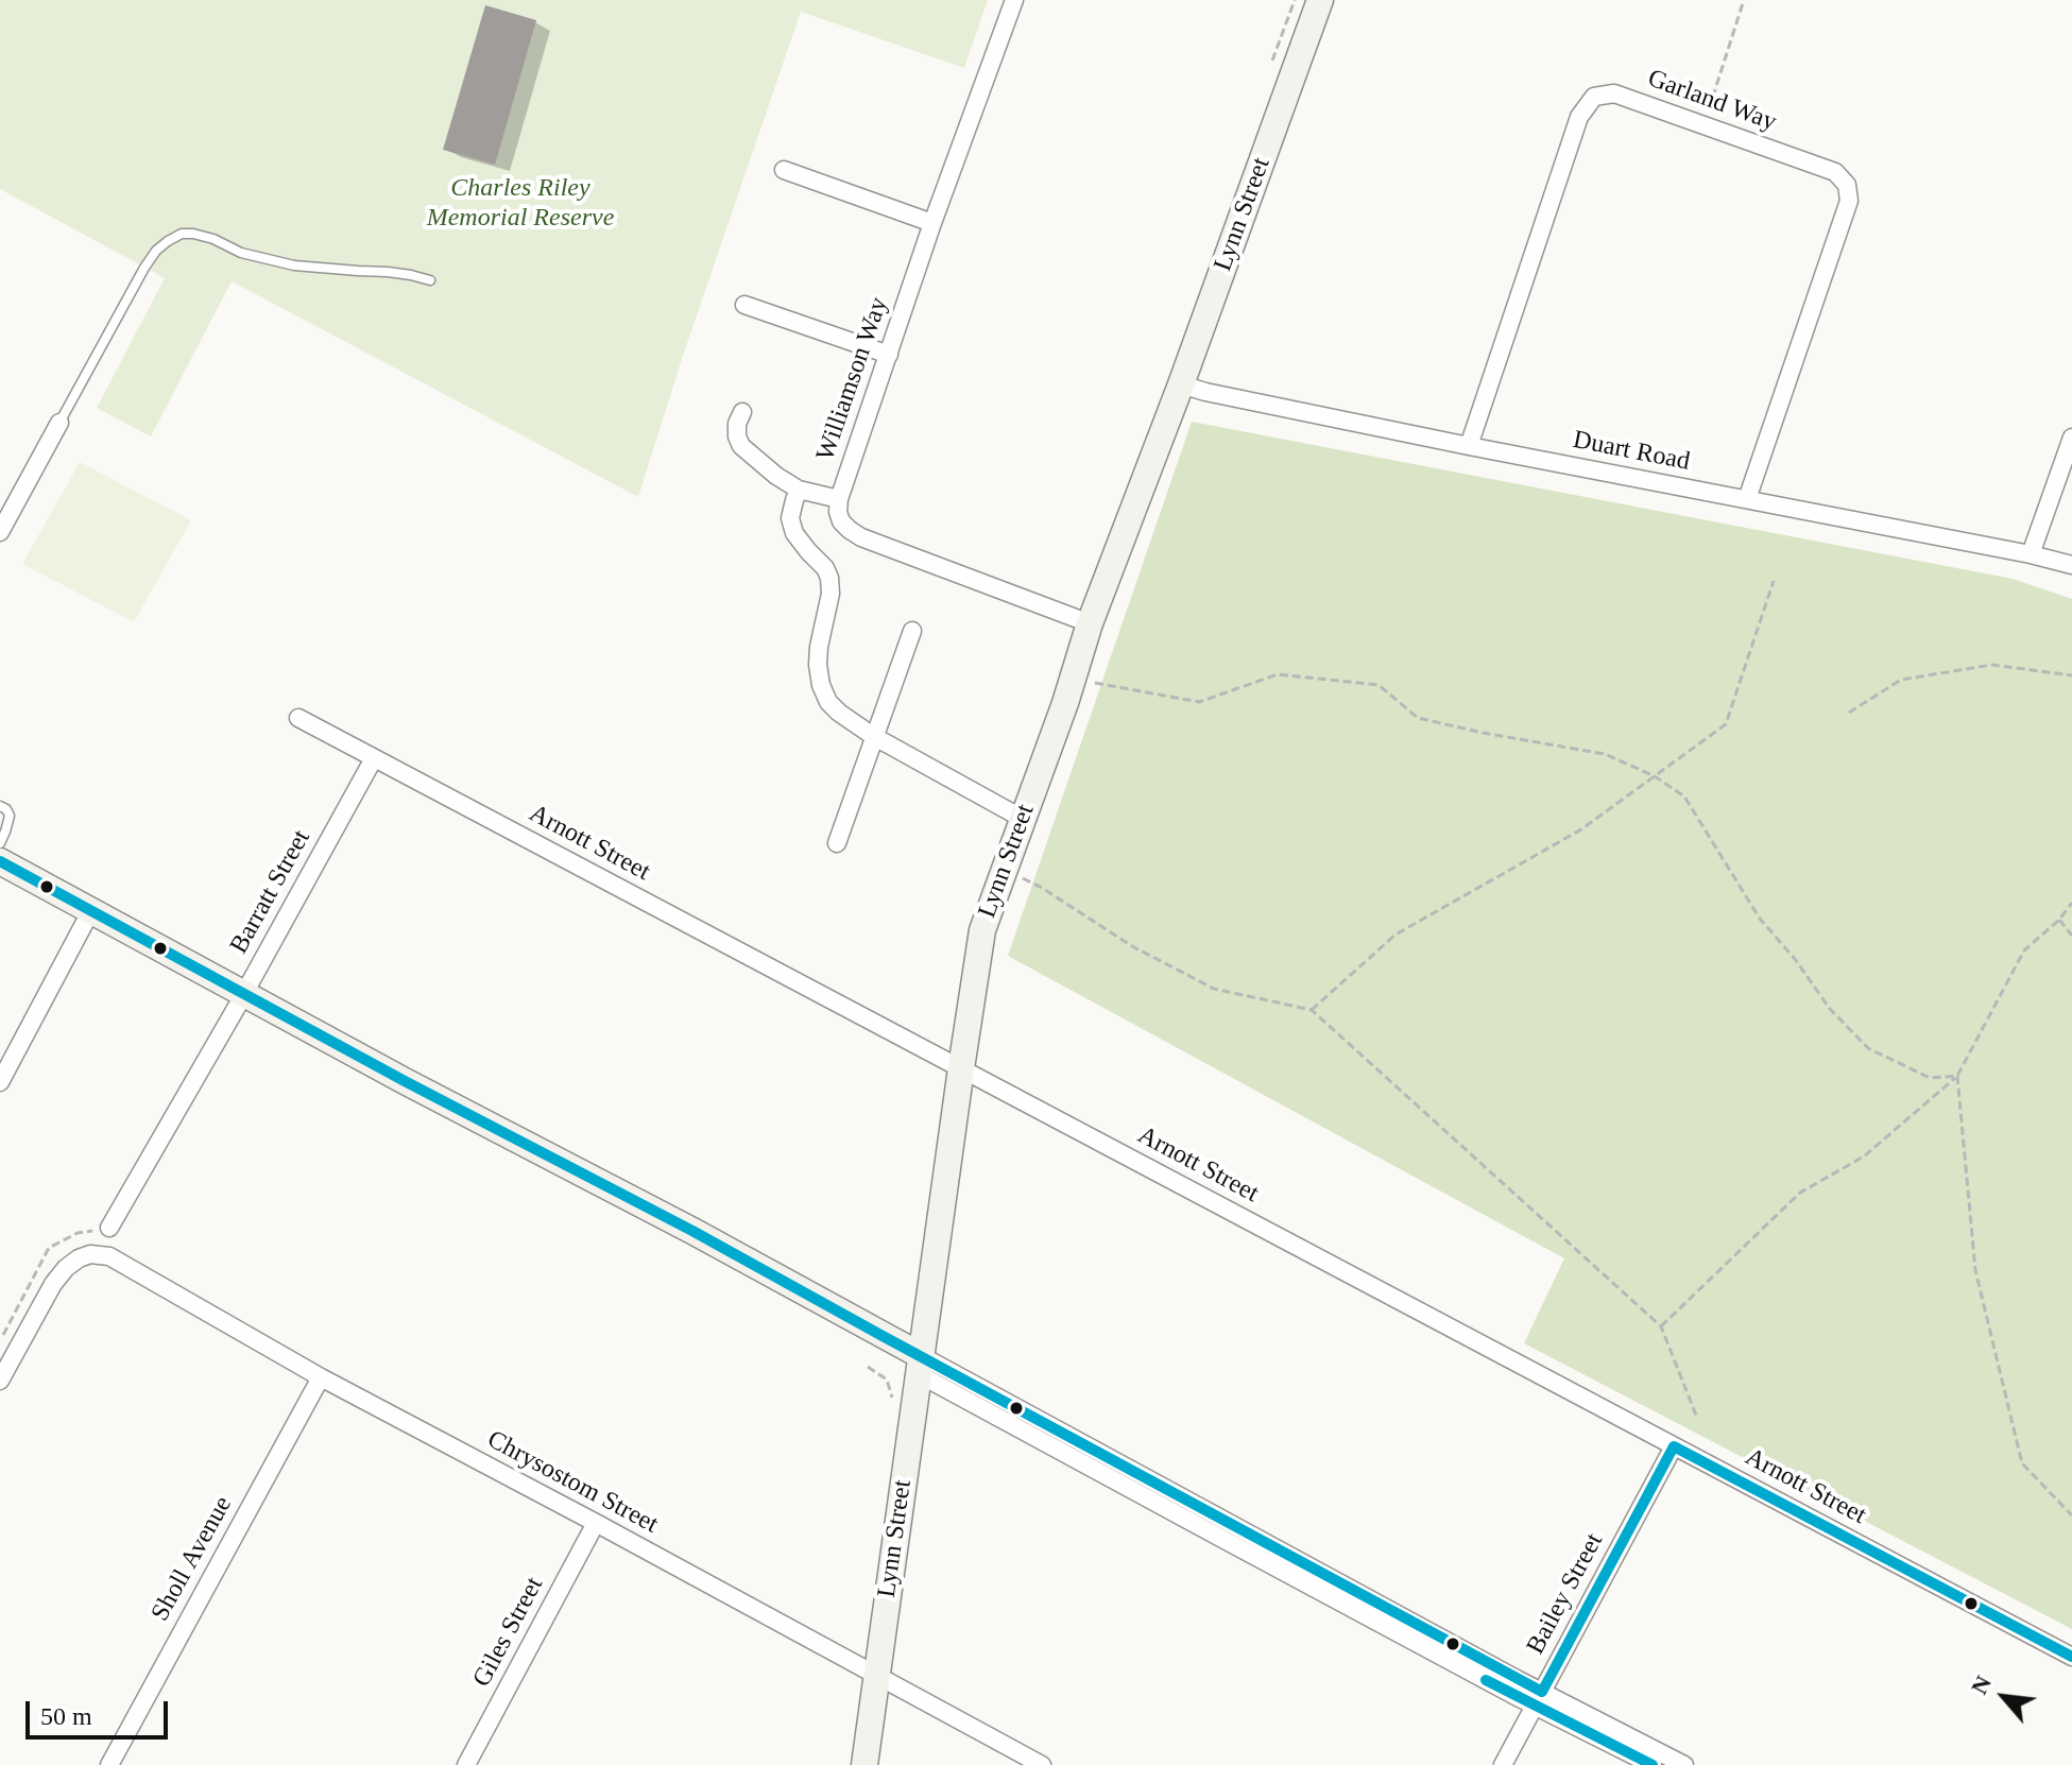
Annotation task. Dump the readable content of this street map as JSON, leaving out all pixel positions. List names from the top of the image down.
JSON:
{
  "streets": {
    "street": [
      "Garland Way",
      "Lynn Street",
      "Williamson Way",
      "Duart Road",
      "Arnott Street",
      "Barratt Street",
      "Chrysostom Street",
      "Sholl Avenue",
      "Bailey Street",
      "Giles Street"
    ]
  },
  "crossings": [
    ["Garland Way", "Duart Road"],
    ["Lynn Street", "Williamson Way"],
    ["Lynn Street", "Duart Road"],
    ["Lynn Street", "Arnott Street"],
    ["Lynn Street", "Chrysostom Street"],
    ["Arnott Street", "Barratt Street"],
    ["Arnott Street", "Bailey Street"],
    ["Chrysostom Street", "Sholl Avenue"],
    ["Chrysostom Street", "Giles Street"]
  ],
  "parks": ["Charles Riley Memorial Reserve"],
  "scale_bar": "50 m",
  "north": "top left"
}
